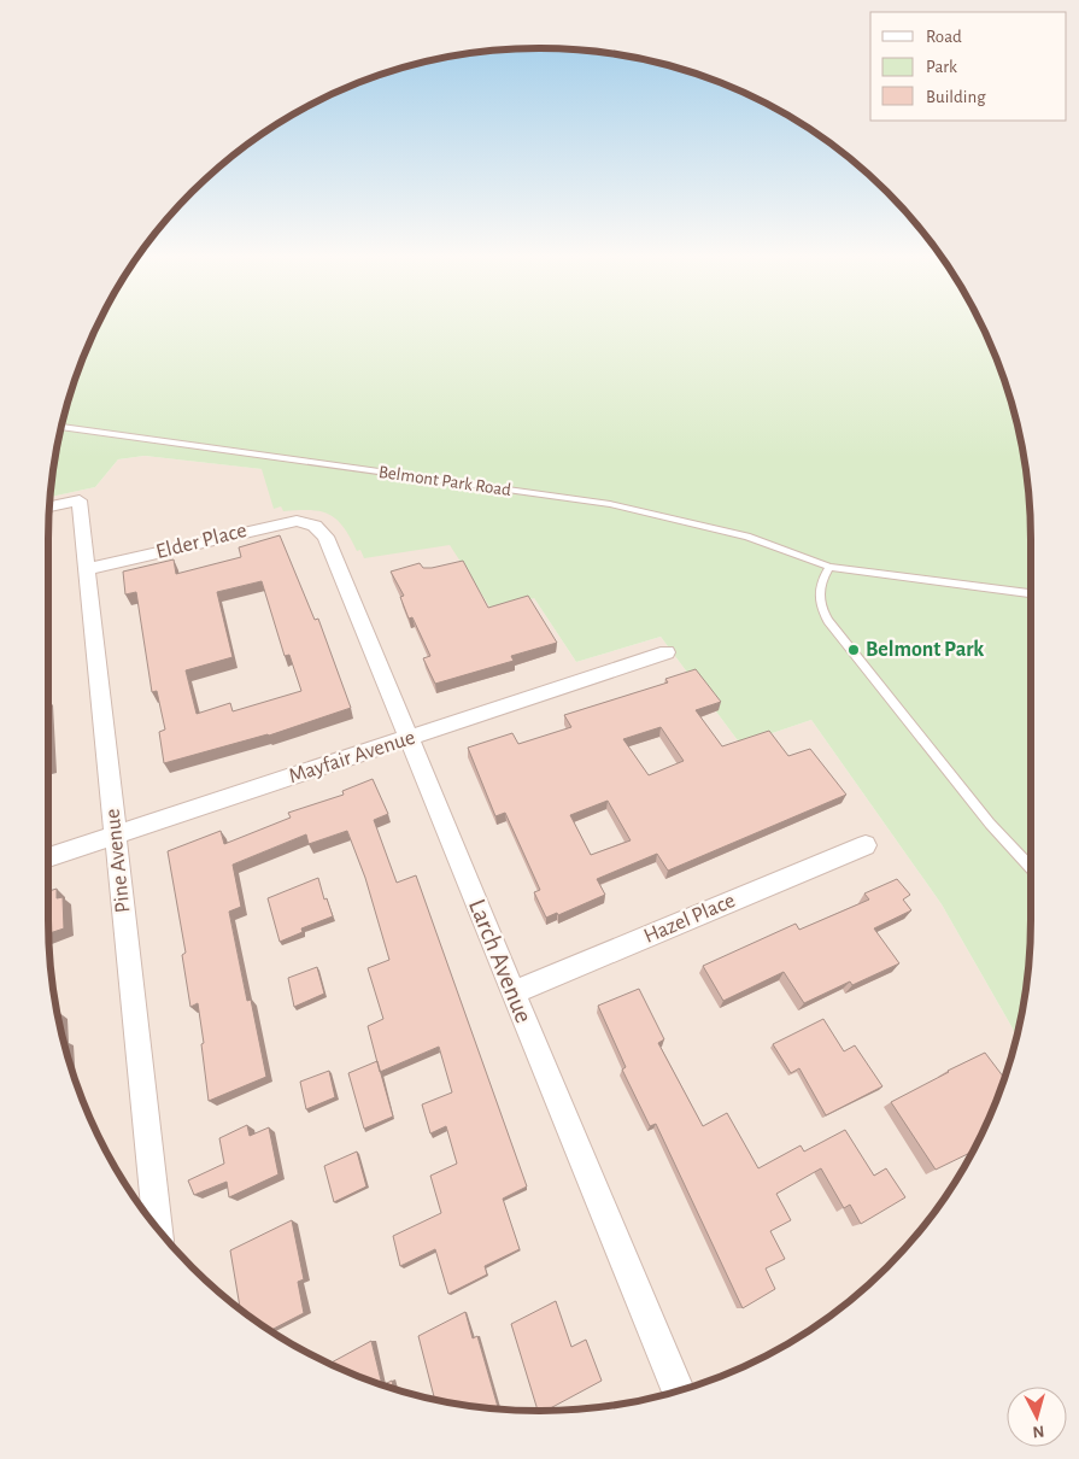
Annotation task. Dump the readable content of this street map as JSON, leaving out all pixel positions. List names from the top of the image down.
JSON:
{
  "streets": {
    "street": [
      "Elder Place",
      "Mayfair Avenue",
      "Pine Avenue",
      "Hazel Place",
      "Larch Avenue"
    ],
    "lane": ["Belmont Park Road"]
  },
  "crossings": [
    ["Elder Place", "Pine Avenue"],
    ["Elder Place", "Larch Avenue"],
    ["Mayfair Avenue", "Pine Avenue"],
    ["Mayfair Avenue", "Larch Avenue"],
    ["Hazel Place", "Larch Avenue"]
  ],
  "places": ["Belmont Park"],
  "legend": ["Road", "Park", "Building"],
  "north": "bottom"
}
